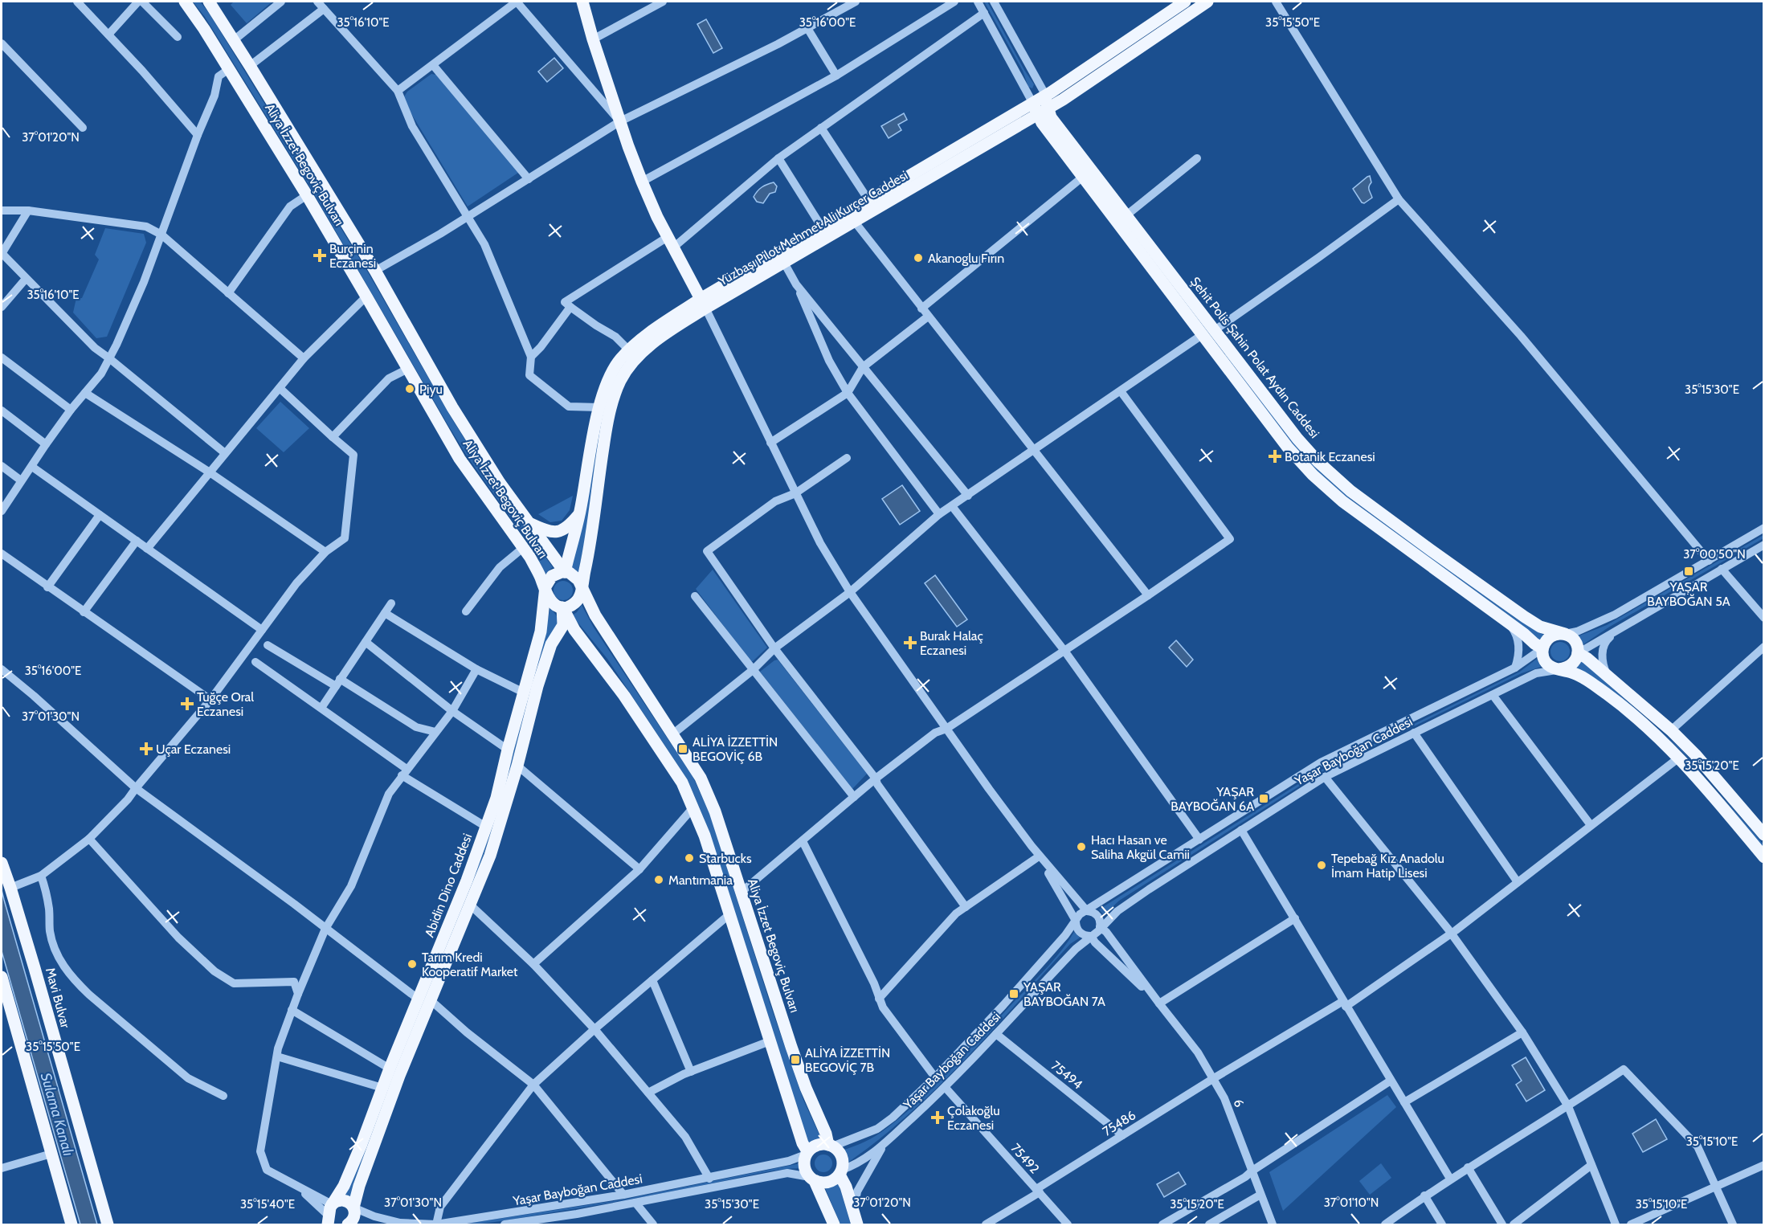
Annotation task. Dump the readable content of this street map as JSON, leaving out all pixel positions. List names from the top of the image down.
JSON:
{
  "streets": {
    "main road": [
      "Aliya İzzet Begoviç Bulvarı",
      "Yüzbaşı Pilot Mehmet Ali Kurçer Caddesi",
      "Şehit Polis Şahin Polat Aydın Caddesi",
      "Abidin Dino Caddesi",
      "Mavi Bulvar"
    ],
    "street": [
      "Yaşar Bayboğan Caddesi",
      "75494",
      "6",
      "75486",
      "75492"
    ]
  },
  "crossings": [
    ["Aliya İzzet Begoviç Bulvarı", "Yüzbaşı Pilot Mehmet Ali Kurçer Caddesi"],
    ["Aliya İzzet Begoviç Bulvarı", "Yaşar Bayboğan Caddesi"],
    ["Aliya İzzet Begoviç Bulvarı", "Abidin Dino Caddesi"],
    ["Yüzbaşı Pilot Mehmet Ali Kurçer Caddesi", "Şehit Polis Şahin Polat Aydın Caddesi"],
    ["Yüzbaşı Pilot Mehmet Ali Kurçer Caddesi", "Abidin Dino Caddesi"],
    ["Şehit Polis Şahin Polat Aydın Caddesi", "Yaşar Bayboğan Caddesi"],
    ["Yaşar Bayboğan Caddesi", "Abidin Dino Caddesi"],
    ["Yaşar Bayboğan Caddesi", "75494"],
    ["Yaşar Bayboğan Caddesi", "75492"],
    ["75494", "75486"],
    ["6", "75486"],
    ["75486", "75492"]
  ],
  "water": ["Sulama Kanalı"],
  "places": {
    "health": [
      "Burçinin Eczanesi",
      "Botanik Eczanesi",
      "Burak Halaç Eczanesi",
      "Tuğçe Oral Eczanesi",
      "Uçar Eczanesi",
      "Çolakoğlu Eczanesi"
    ],
    "other": [
      "Akanoglu Fırın",
      "Piyu",
      "Hacı Hasan ve Saliha Akgül Camii",
      "Starbucks",
      "Tepebağ Kız Anadolu İmam Hatip Lisesi",
      "Mantımania",
      "Tarım Kredi Kooperatif Market"
    ],
    "transit": [
      "YAŞAR BAYBOĞAN 5A",
      "ALİYA İZZETTİN BEGOVİÇ 6B",
      "YAŞAR BAYBOĞAN 6A",
      "YAŞAR BAYBOĞAN 7A",
      "ALİYA İZZETTİN BEGOVİÇ 7B"
    ]
  },
  "coordinates": [
    "35°16'10\"E",
    "35°16'00\"E",
    "35°15'50\"E",
    "37°01'20\"N",
    "35°15'30\"E",
    "37°00'50\"N",
    "37°01'30\"N",
    "35°15'20\"E",
    "35°15'10\"E",
    "37°01'10\"N",
    "35°15'40\"E"
  ]
}
